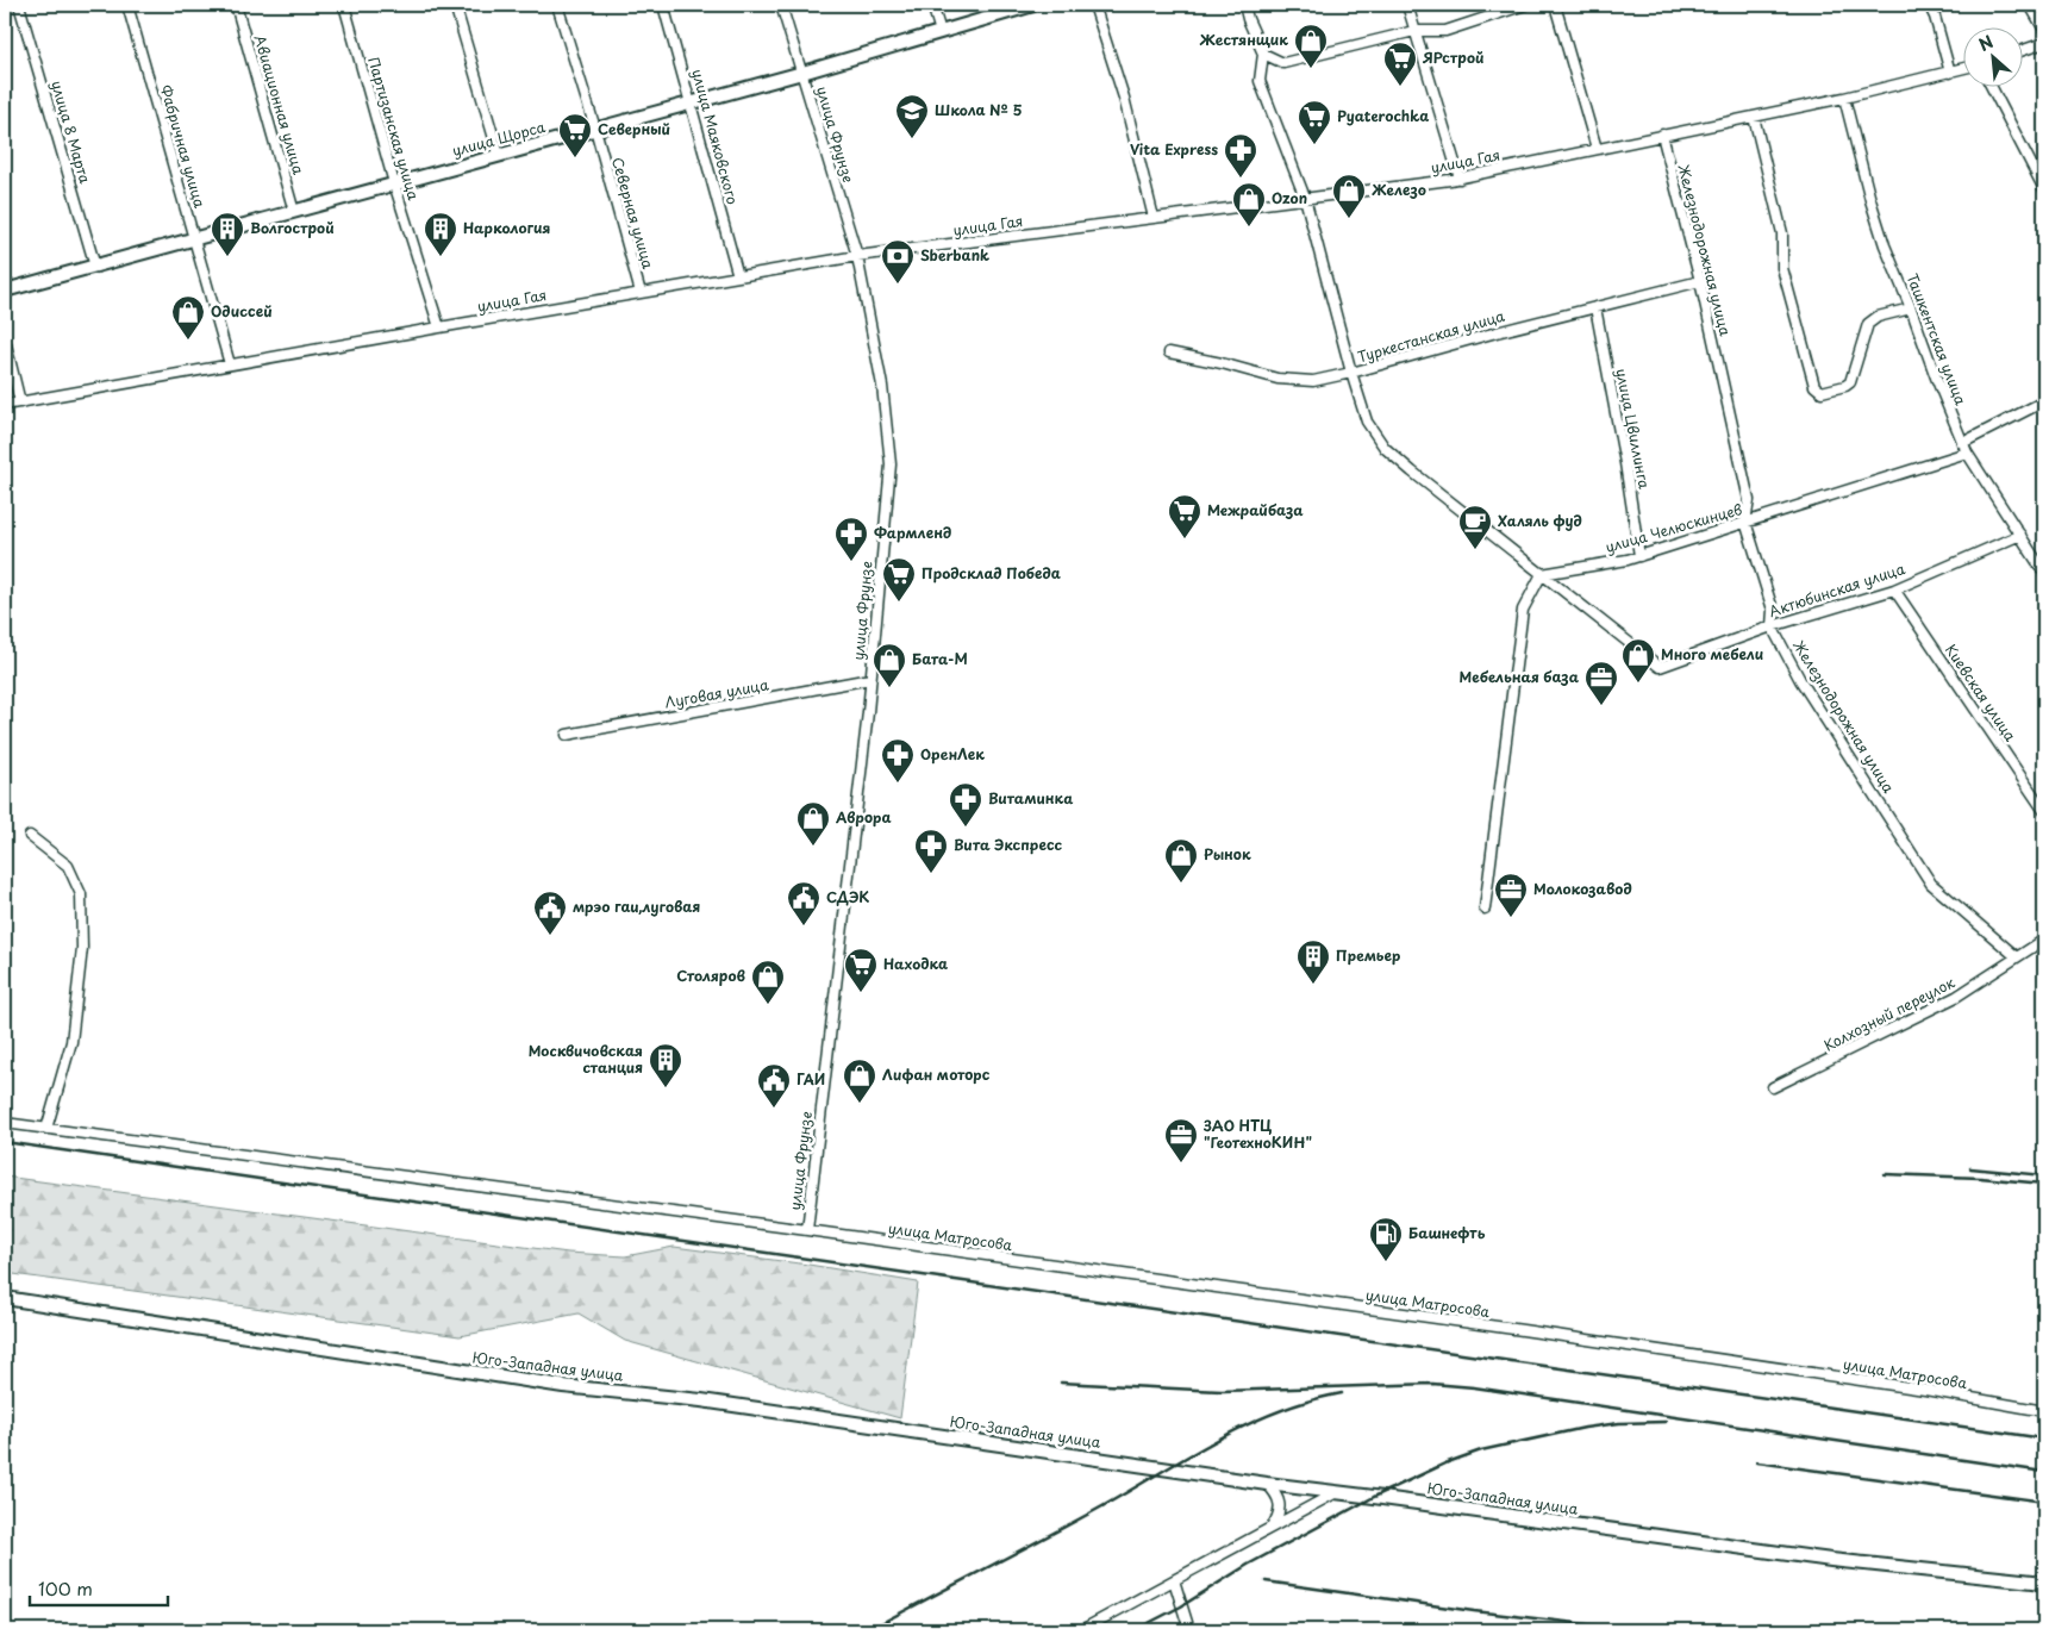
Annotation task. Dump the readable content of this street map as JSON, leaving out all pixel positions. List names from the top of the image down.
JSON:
{
  "streets": {
    "main road": ["улица Щорса", "Юго-Западная улица"],
    "street": [
      "Авиационная улица",
      "Партизанская улица",
      "улица 8 Марта",
      "улица Фрунзе",
      "улица Маяковского",
      "Фабричная улица",
      "улица Гая",
      "Северная улица",
      "Железнодорожная улица",
      "Туркестанская улица",
      "Ташкентская улица",
      "улица Цвиллинга",
      "улица Челюскинцев",
      "Актюбинская улица",
      "Киевская улица",
      "Луговая улица",
      "Колхозный переулок",
      "улица Матросова"
    ]
  },
  "crossings": [
    ["Авиационная улица", "улица Щорса"],
    ["Партизанская улица", "улица Щорса"],
    ["Партизанская улица", "улица Гая"],
    ["улица 8 Марта", "улица Щорса"],
    ["улица Фрунзе", "улица Щорса"],
    ["улица Фрунзе", "улица Гая"],
    ["улица Фрунзе", "Луговая улица"],
    ["улица Фрунзе", "улица Матросова"],
    ["улица Маяковского", "улица Щорса"],
    ["улица Маяковского", "улица Гая"],
    ["улица Щорса", "Фабричная улица"],
    ["улица Щорса", "Северная улица"],
    ["Фабричная улица", "улица Гая"],
    ["улица Гая", "Северная улица"],
    ["улица Гая", "Железнодорожная улица"],
    ["улица Гая", "Ташкентская улица"],
    ["Железнодорожная улица", "Туркестанская улица"],
    ["Железнодорожная улица", "улица Челюскинцев"],
    ["Железнодорожная улица", "Актюбинская улица"],
    ["Железнодорожная улица", "Колхозный переулок"],
    ["Туркестанская улица", "улица Цвиллинга"],
    ["Ташкентская улица", "улица Челюскинцев"],
    ["Ташкентская улица", "Актюбинская улица"],
    ["улица Цвиллинга", "улица Челюскинцев"],
    ["улица Челюскинцев", "Актюбинская улица"],
    ["Актюбинская улица", "Киевская улица"]
  ],
  "places": {
    "shop": [
      "Жестянщик",
      "Железо",
      "Ozon",
      "Одиссей",
      "Много мебели",
      "Бата-М",
      "Аврора",
      "Рынок",
      "Столяров",
      "Лифан моторс"
    ],
    "supermarket": [
      "ЯРстрой",
      "Pyaterochka",
      "Северный",
      "Межрайбаза",
      "Продсклад Победа",
      "Находка"
    ],
    "school or university": ["Школа № 5"],
    "pharmacy": [
      "Vita Express",
      "Фармленд",
      "ОренЛек",
      "Витаминка",
      "Вита Экспресс"
    ],
    "building": [
      "Волгострой",
      "Наркология",
      "Премьер",
      "Москвичовская станция"
    ],
    "bank": ["Sberbank"],
    "cafe": ["Халяль фуд"],
    "office": ["Мебельная база", "Молокозавод", "ЗАО НТЦ \"ГеотехноКИН\""],
    "public building": ["СДЭК", "мрэо гаи,луговая", "ГАИ"],
    "fuel station": ["Башнефть"]
  },
  "scale_bar": "100 m",
  "north": "top left"
}
